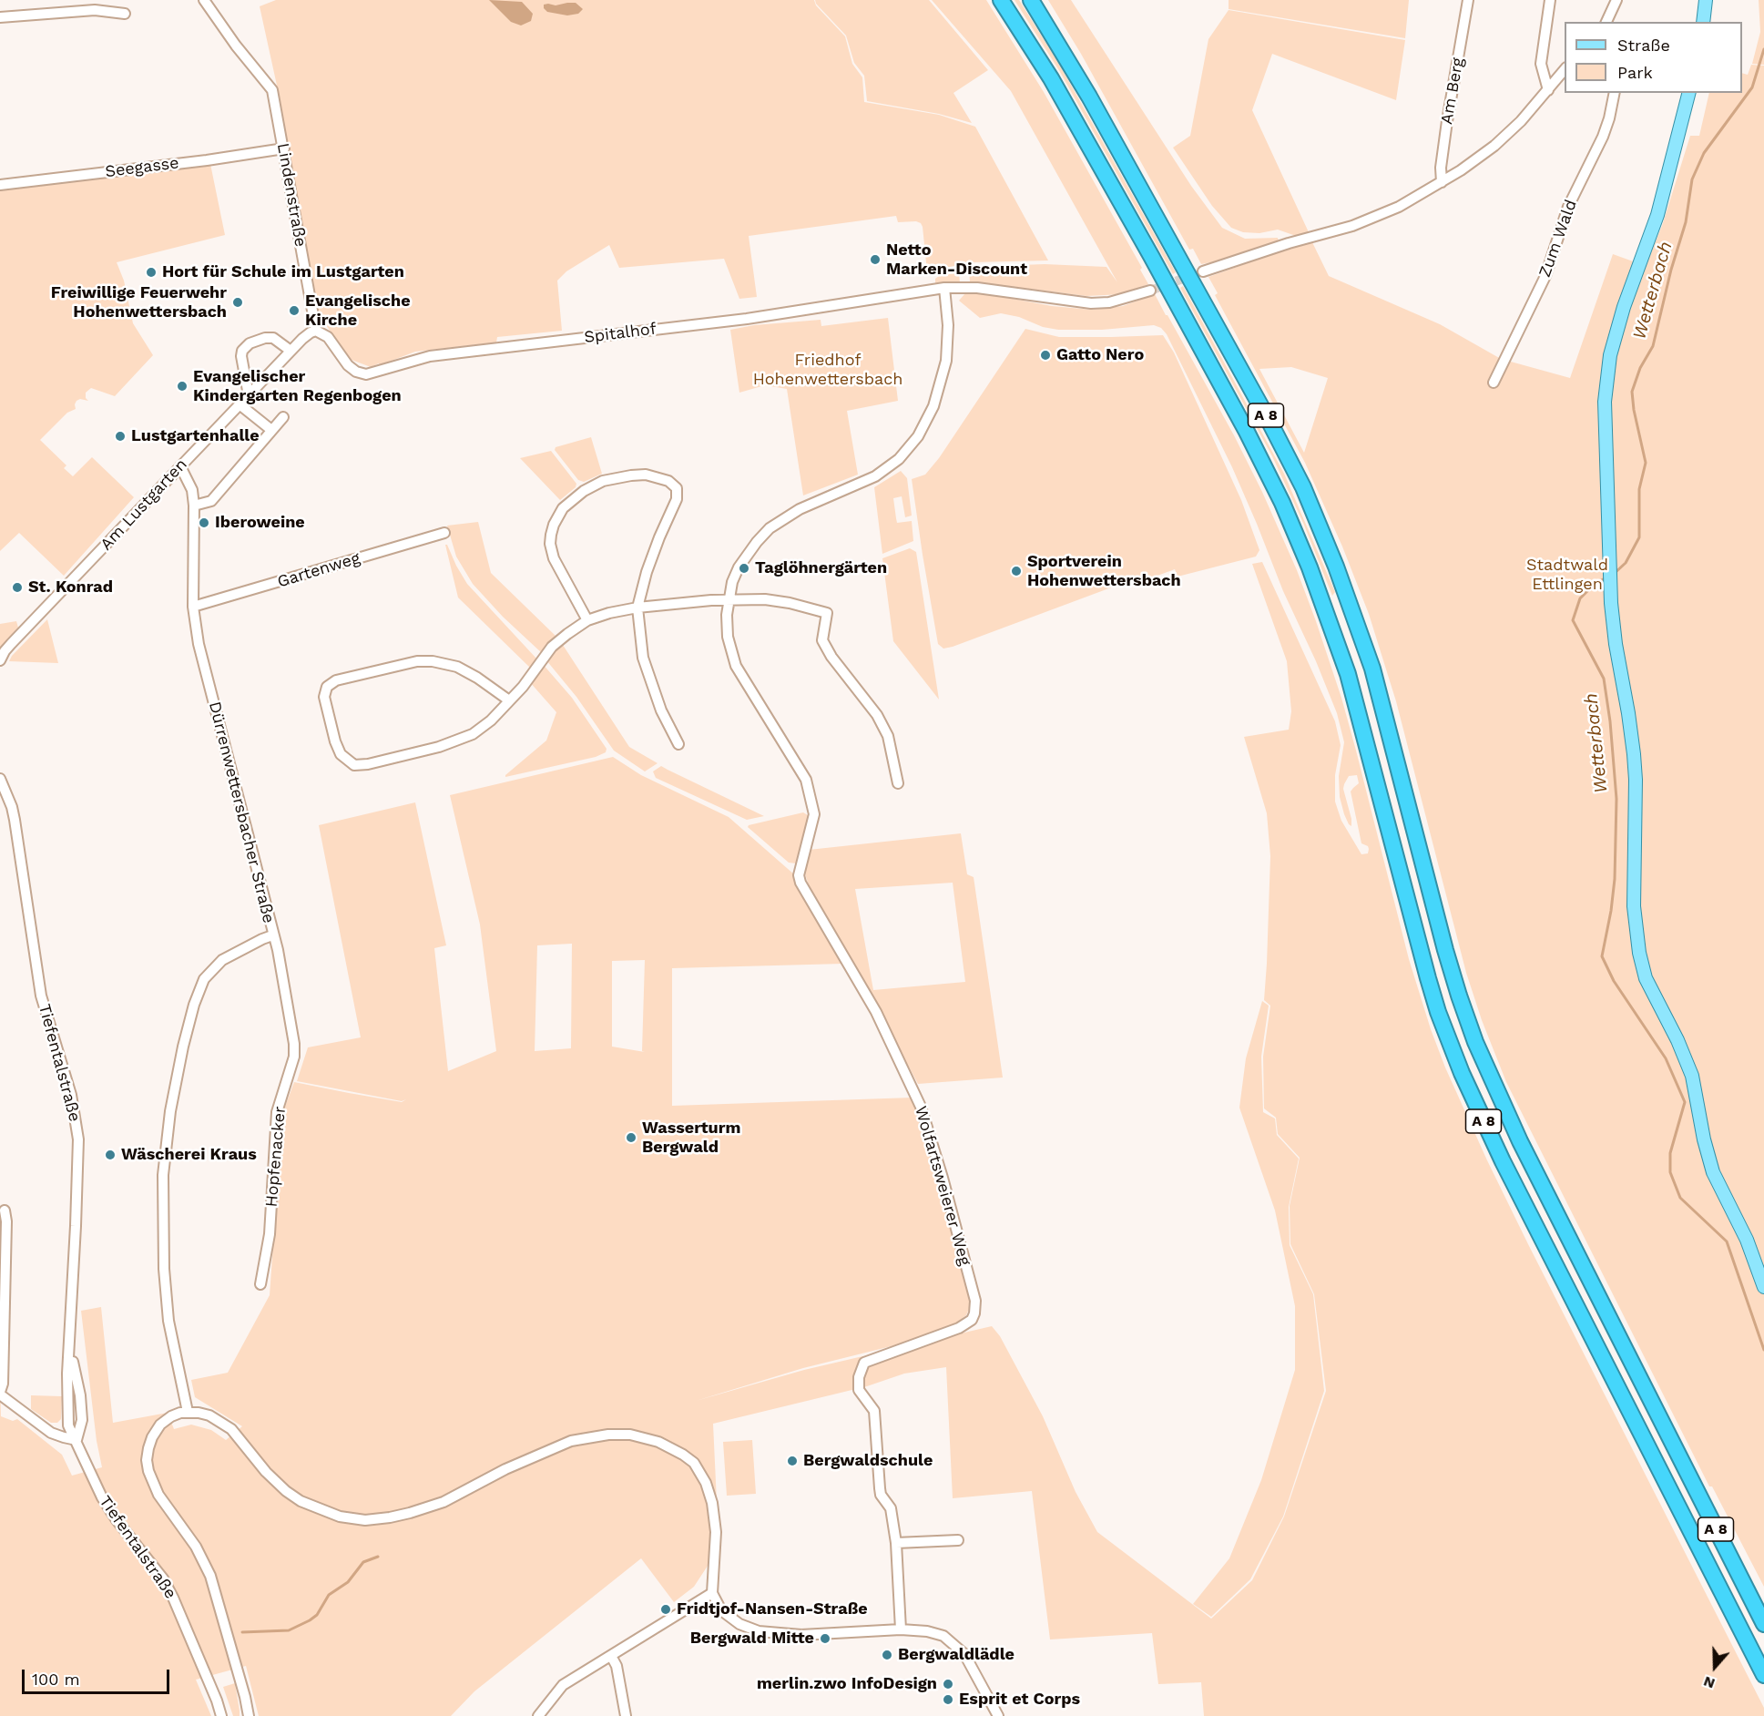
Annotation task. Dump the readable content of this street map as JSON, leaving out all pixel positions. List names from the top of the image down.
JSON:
{
  "streets": {
    "highway": ["A 8"],
    "street": [
      "Am Berg",
      "Seegasse",
      "Lindenstraße",
      "Zum Wald",
      "Spitalhof",
      "Am Lustgarten",
      "Gartenweg",
      "Dürrenwettersbacher Straße",
      "Tiefentalstraße",
      "Hopfenacker",
      "Wolfartsweierer Weg"
    ]
  },
  "crossings": [
    ["Seegasse", "Lindenstraße"],
    ["Lindenstraße", "Spitalhof"],
    ["Lindenstraße", "Am Lustgarten"],
    ["Spitalhof", "Am Lustgarten"],
    ["Am Lustgarten", "Dürrenwettersbacher Straße"],
    ["Gartenweg", "Dürrenwettersbacher Straße"],
    ["Dürrenwettersbacher Straße", "Hopfenacker"]
  ],
  "water": ["Wetterbach"],
  "parks": ["Friedhof Hohenwettersbach", "Stadtwald Ettlingen"],
  "places": [
    "Netto Marken-Discount",
    "Hort für Schule im Lustgarten",
    "Freiwillige Feuerwehr Hohenwettersbach",
    "Evangelische Kirche",
    "Gatto Nero",
    "Evangelischer Kindergarten Regenbogen",
    "Lustgartenhalle",
    "Iberoweine",
    "Taglöhnergärten",
    "Sportverein Hohenwettersbach",
    "St. Konrad",
    "Wasserturm Bergwald",
    "Wäscherei Kraus",
    "Bergwaldschule",
    "Fridtjof-Nansen-Straße",
    "Bergwald Mitte",
    "Bergwaldlädle",
    "merlin.zwo InfoDesign",
    "Esprit et Corps"
  ],
  "legend": ["Straße", "Park"],
  "scale_bar": "100 m",
  "north": "bottom"
}
